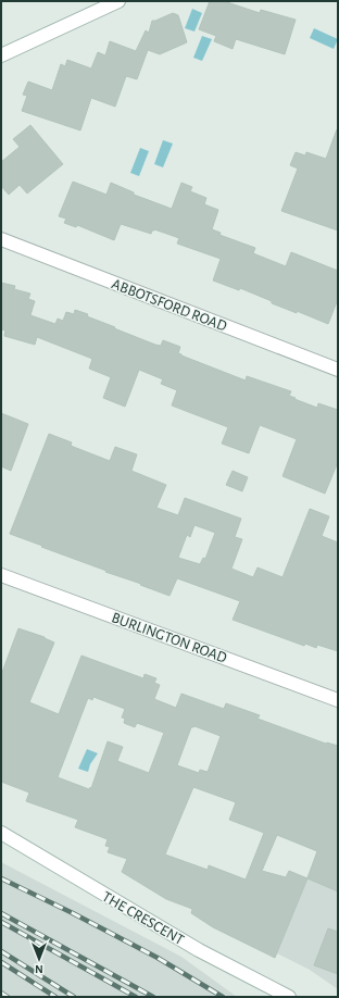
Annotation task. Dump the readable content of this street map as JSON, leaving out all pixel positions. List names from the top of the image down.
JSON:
{
  "streets": {
    "street": ["ABBOTSFORD ROAD", "BURLINGTON ROAD", "THE CRESCENT"]
  },
  "north": "bottom"
}
